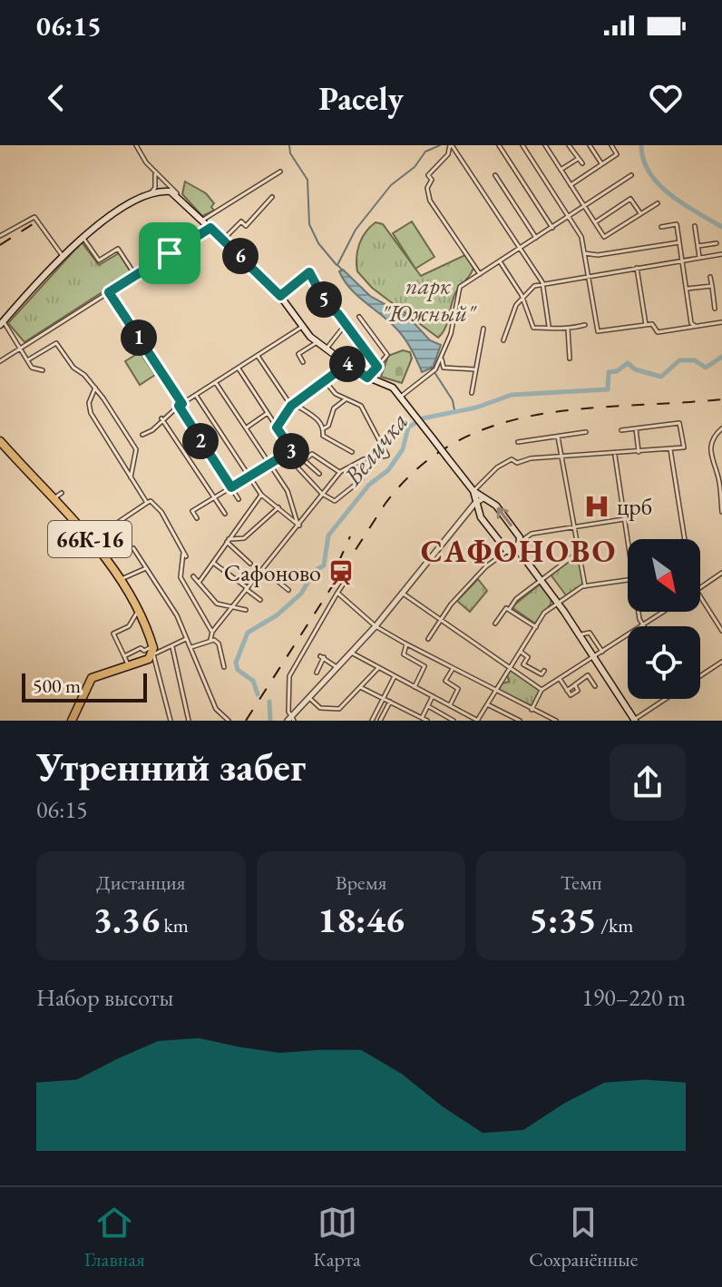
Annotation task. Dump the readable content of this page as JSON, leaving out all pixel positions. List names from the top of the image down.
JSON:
{
  "streets": {
    "main road": ["66К-16"]
  },
  "districts": ["САФОНОВО"],
  "water": ["Величка"],
  "parks": ["парк \"Южный\""],
  "places": {
    "hospital": ["црб"],
    "station": ["Сафоново"]
  },
  "scale_bar": "500 m",
  "north": "bottom right",
  "page": {
    "status": "06:15",
    "header": "Pacely",
    "pins": [
      "6",
      "5",
      "1",
      "4",
      "2",
      "3"
    ],
    "scale": "500 m",
    "heading": ["Утренний забег", "06:15"],
    "stats": [
      ["Дистанция", "3.36 km"],
      ["Время", "18:46"],
      ["Темп", "5:35 /km"]
    ],
    "chart": ["Набор высоты", "190–220 m"],
    "tabs": ["Главная", "Карта", "Сохранённые"]
  }
}
